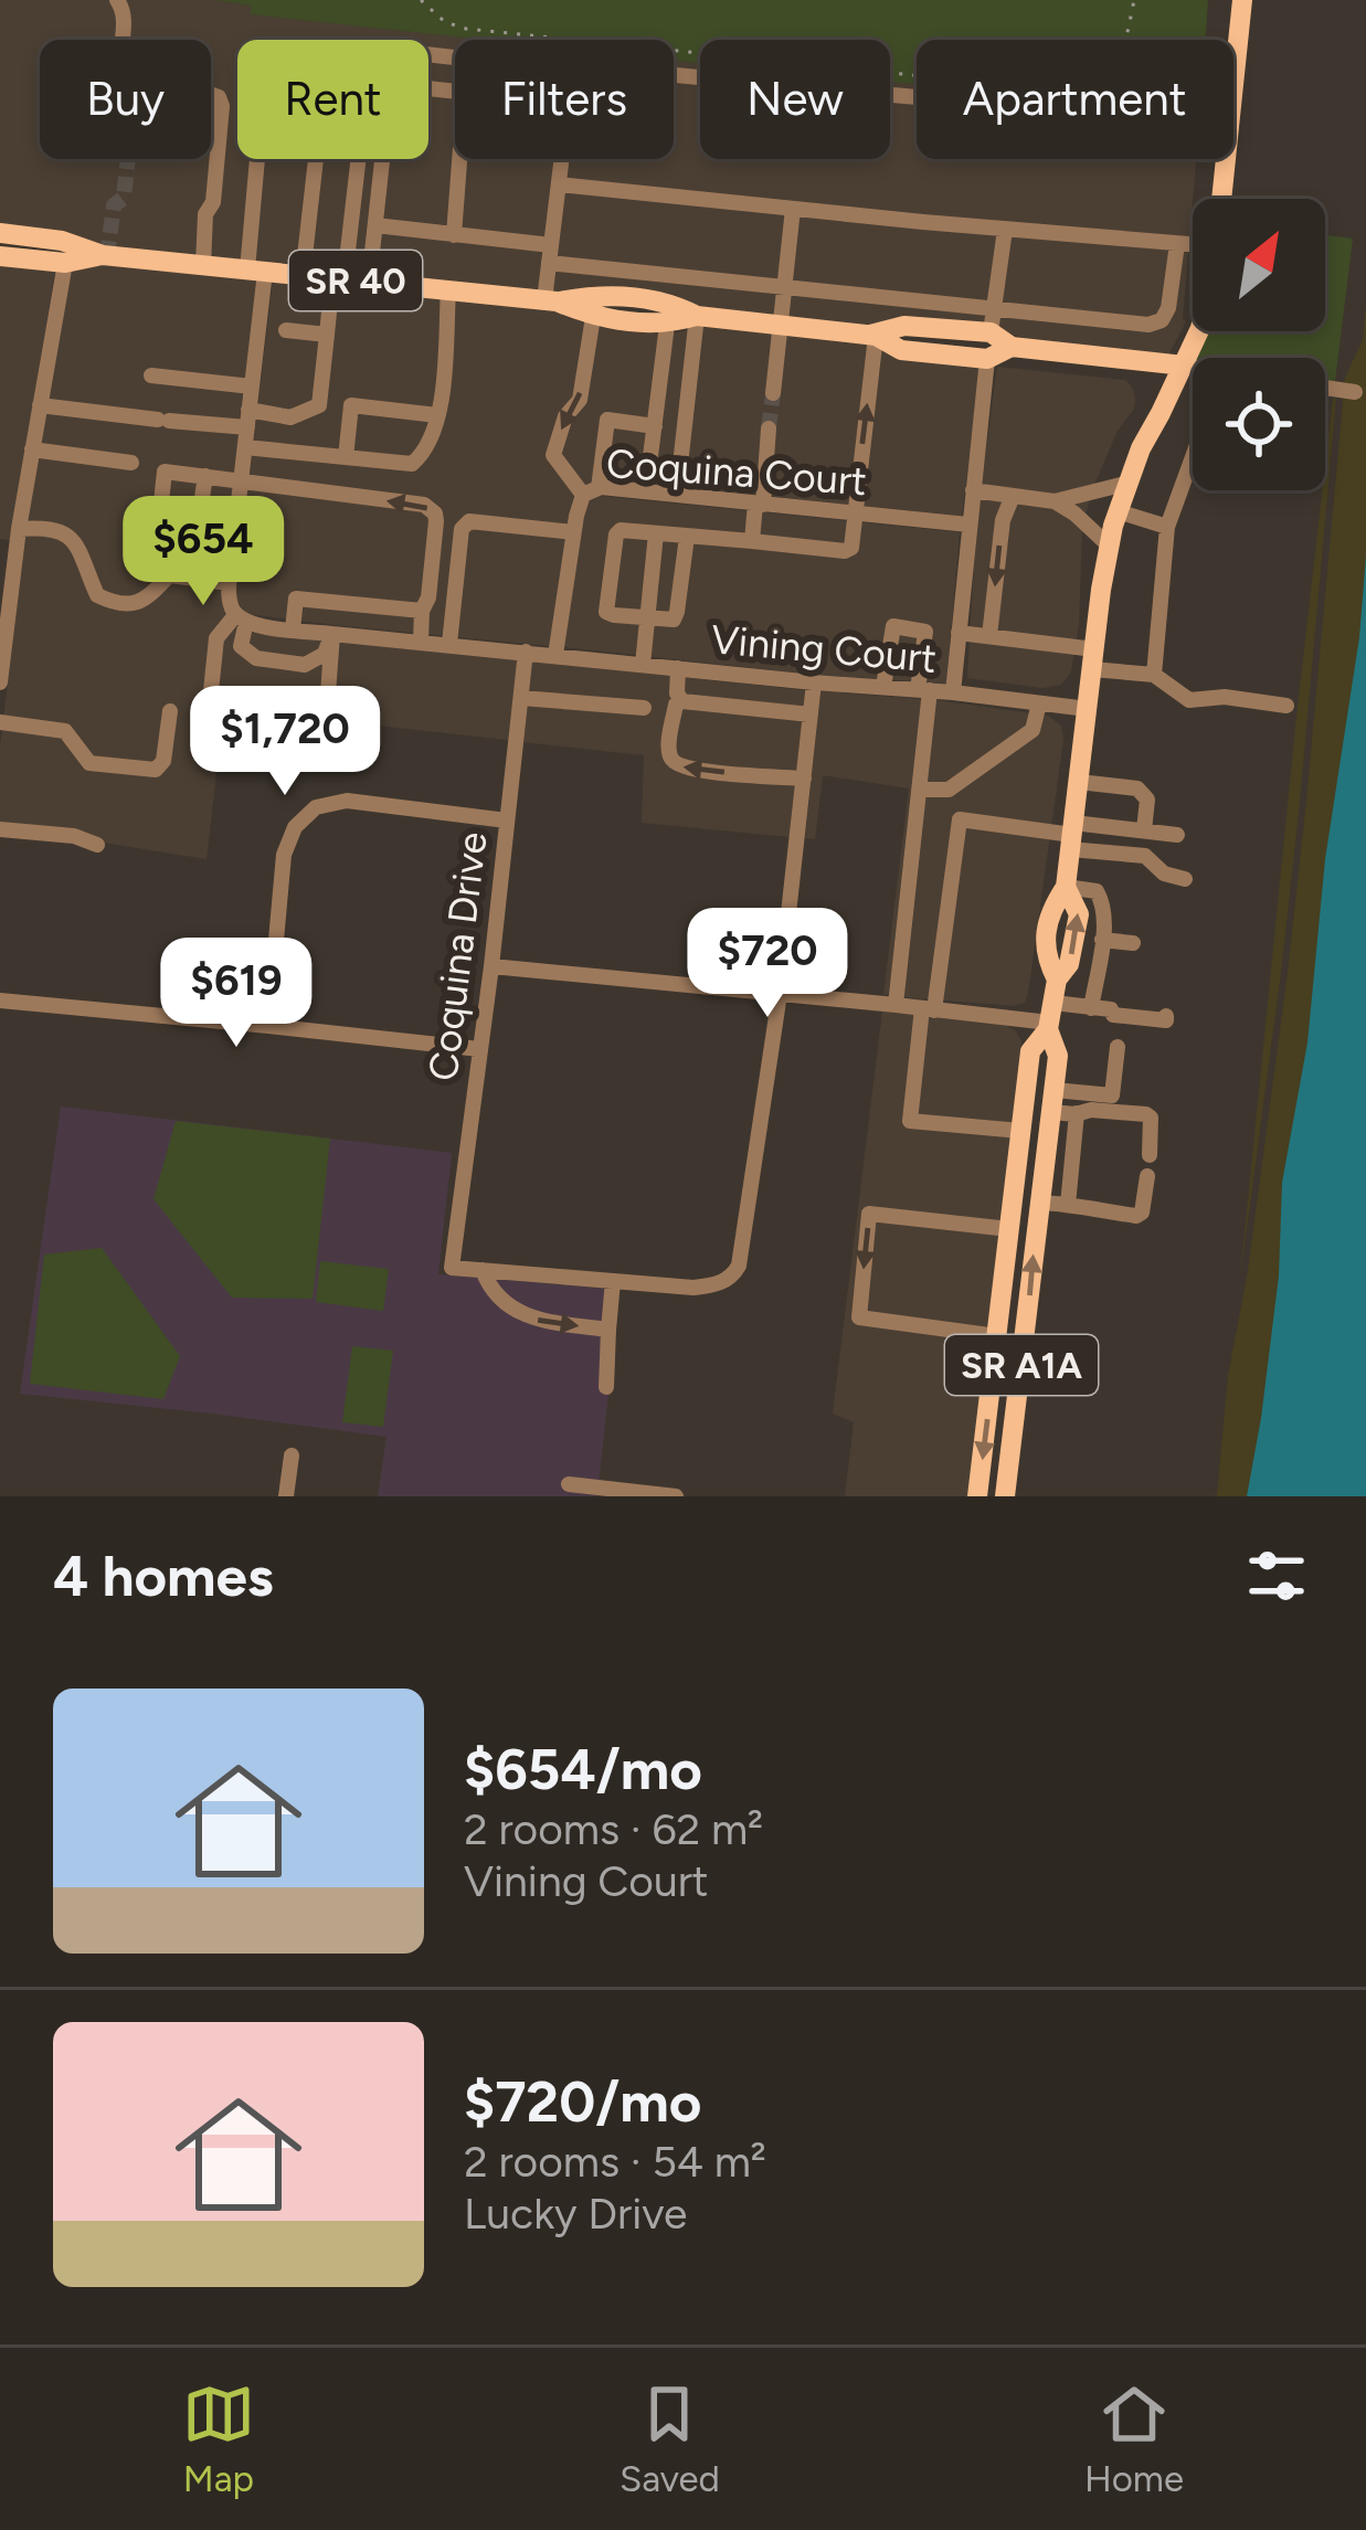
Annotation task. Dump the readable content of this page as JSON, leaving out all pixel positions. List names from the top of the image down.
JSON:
{
  "streets": {
    "main road": ["SR 40", "SR A1A"],
    "street": ["Coquina Court", "Vining Court", "Coquina Drive"]
  },
  "crossings": [
    ["SR 40", "SR A1A"],
    ["Coquina Court", "Vining Court"],
    ["Vining Court", "Coquina Drive"],
    ["Vining Court", "SR A1A"]
  ],
  "north": "top right",
  "page": {
    "chip": [
      "Buy",
      "Rent",
      "Filters",
      "New",
      "Apartment"
    ],
    "price": [
      "$654",
      "$1,720",
      "$720",
      "$619"
    ],
    "heading": "4 homes",
    "list": [
      {
        "name": "$654/mo",
        "note": "2 rooms · 62 m² · Vining Court"
      },
      {
        "name": "$720/mo",
        "note": "2 rooms · 54 m² · Lucky Drive"
      }
    ],
    "tabs": ["Map", "Saved", "Home"]
  }
}
